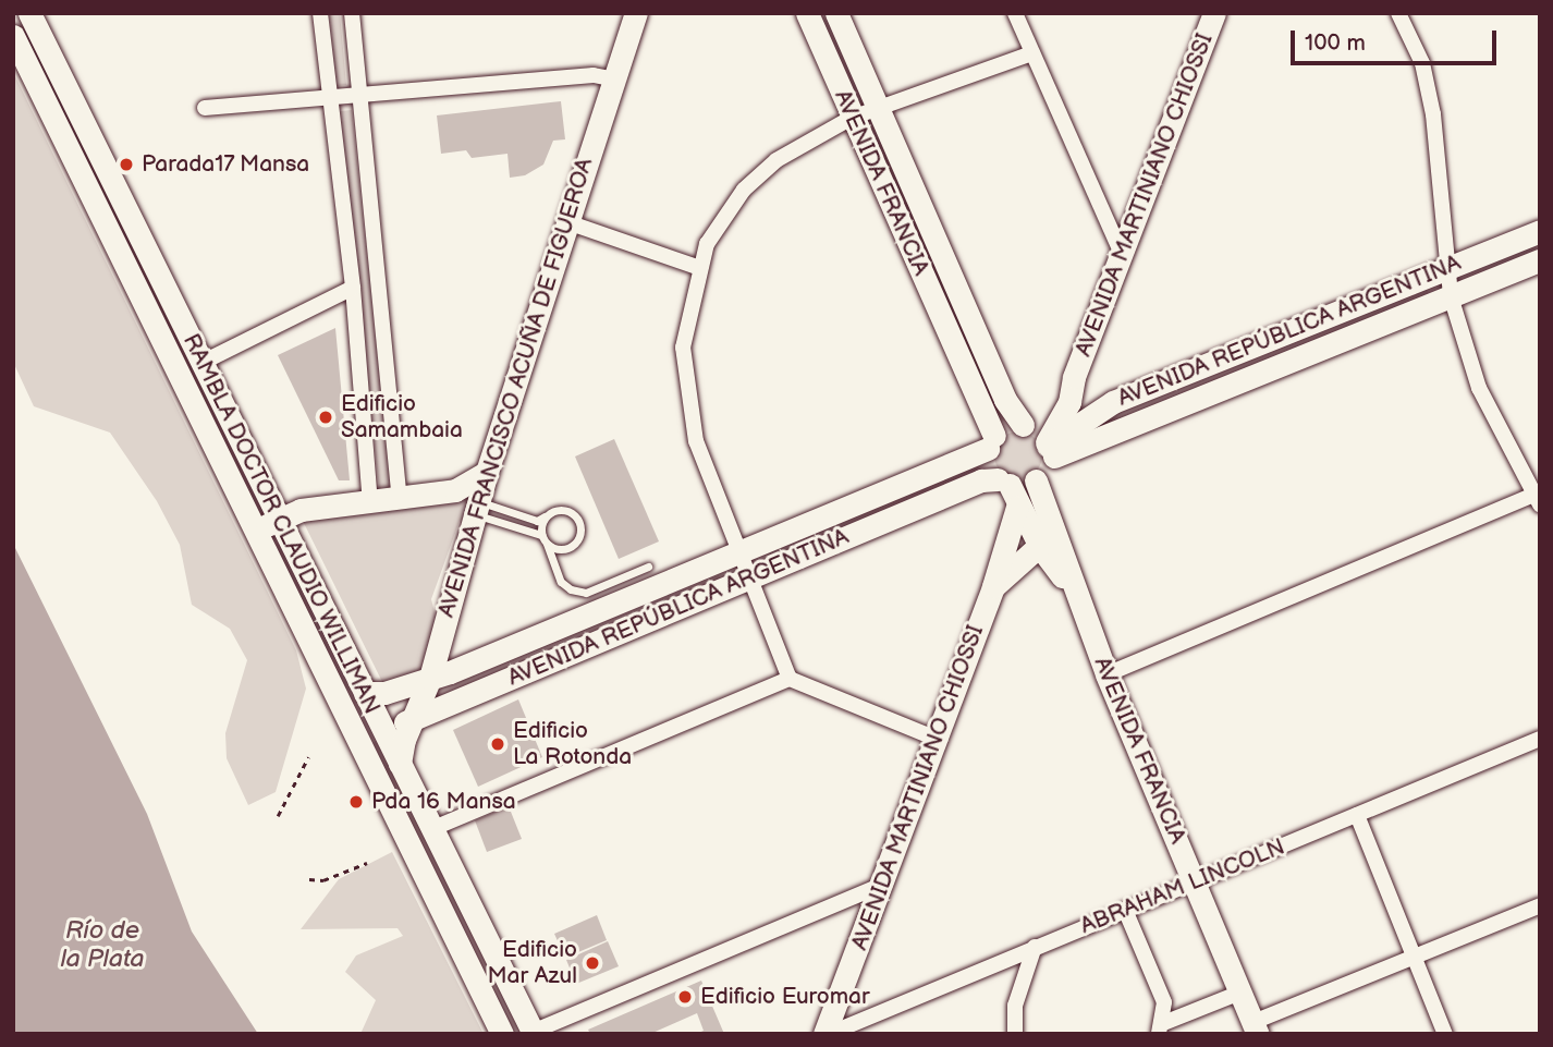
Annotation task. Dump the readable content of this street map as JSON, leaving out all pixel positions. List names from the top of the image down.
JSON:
{
  "streets": {
    "street": [
      "AVENIDA FRANCIA",
      "AVENIDA MARTINIANO CHIOSSI",
      "AVENIDA REPÚBLICA ARGENTINA",
      "AVENIDA FRANCISCO ACUÑA DE FIGUEROA",
      "RAMBLA DOCTOR CLAUDIO WILLIMAN",
      "ABRAHAM LINCOLN"
    ]
  },
  "crossings": [
    ["AVENIDA FRANCIA", "AVENIDA MARTINIANO CHIOSSI"],
    ["AVENIDA FRANCIA", "AVENIDA REPÚBLICA ARGENTINA"],
    ["AVENIDA FRANCIA", "ABRAHAM LINCOLN"],
    ["AVENIDA MARTINIANO CHIOSSI", "AVENIDA REPÚBLICA ARGENTINA"],
    ["AVENIDA MARTINIANO CHIOSSI", "ABRAHAM LINCOLN"],
    ["AVENIDA REPÚBLICA ARGENTINA", "AVENIDA FRANCISCO ACUÑA DE FIGUEROA"],
    ["AVENIDA REPÚBLICA ARGENTINA", "RAMBLA DOCTOR CLAUDIO WILLIMAN"],
    ["AVENIDA FRANCISCO ACUÑA DE FIGUEROA", "RAMBLA DOCTOR CLAUDIO WILLIMAN"]
  ],
  "water": ["Río de la Plata"],
  "places": [
    "Parada17 Mansa",
    "Edificio Samambaia",
    "Edificio La Rotonda",
    "Pda 16 Mansa",
    "Edificio Mar Azul",
    "Edificio Euromar"
  ],
  "scale_bar": "100 m"
}
